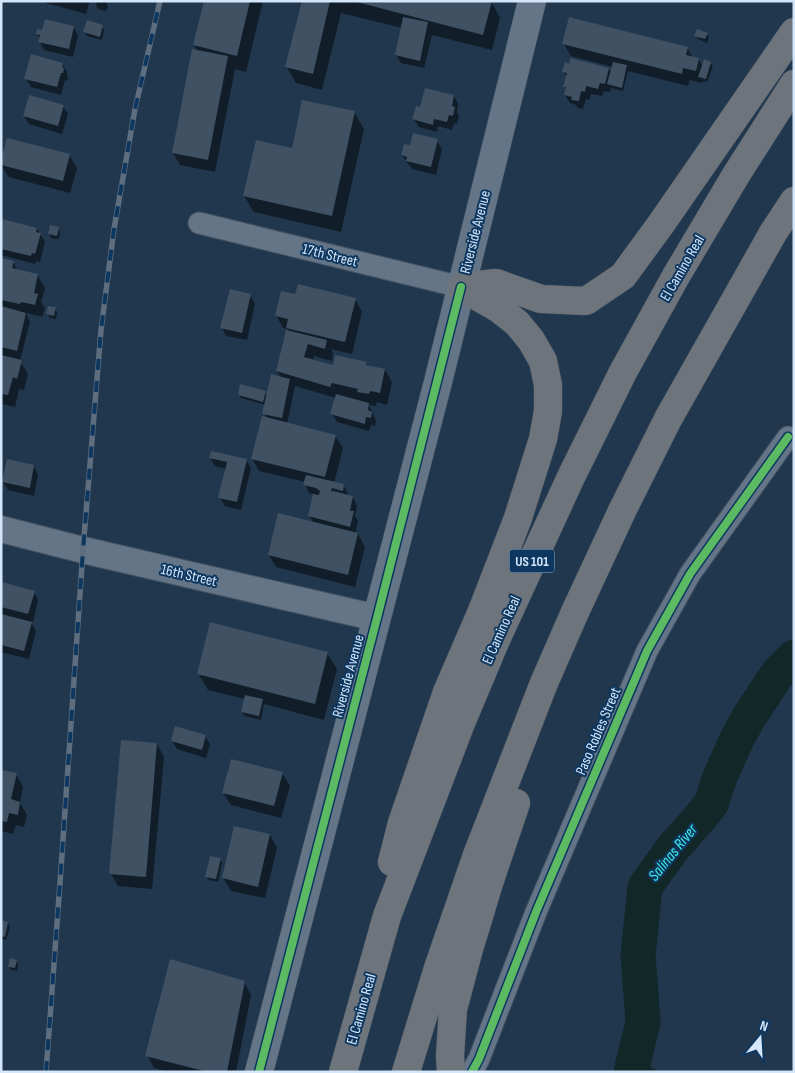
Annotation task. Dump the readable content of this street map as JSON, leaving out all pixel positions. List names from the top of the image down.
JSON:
{
  "streets": {
    "highway": ["El Camino Real", "US 101"],
    "main road": ["Riverside Avenue"],
    "street": ["17th Street", "16th Street", "Paso Robles Street"]
  },
  "crossings": [
    ["Riverside Avenue", "17th Street"],
    ["Riverside Avenue", "16th Street"]
  ],
  "water": ["Salinas River"],
  "north": "top"
}
